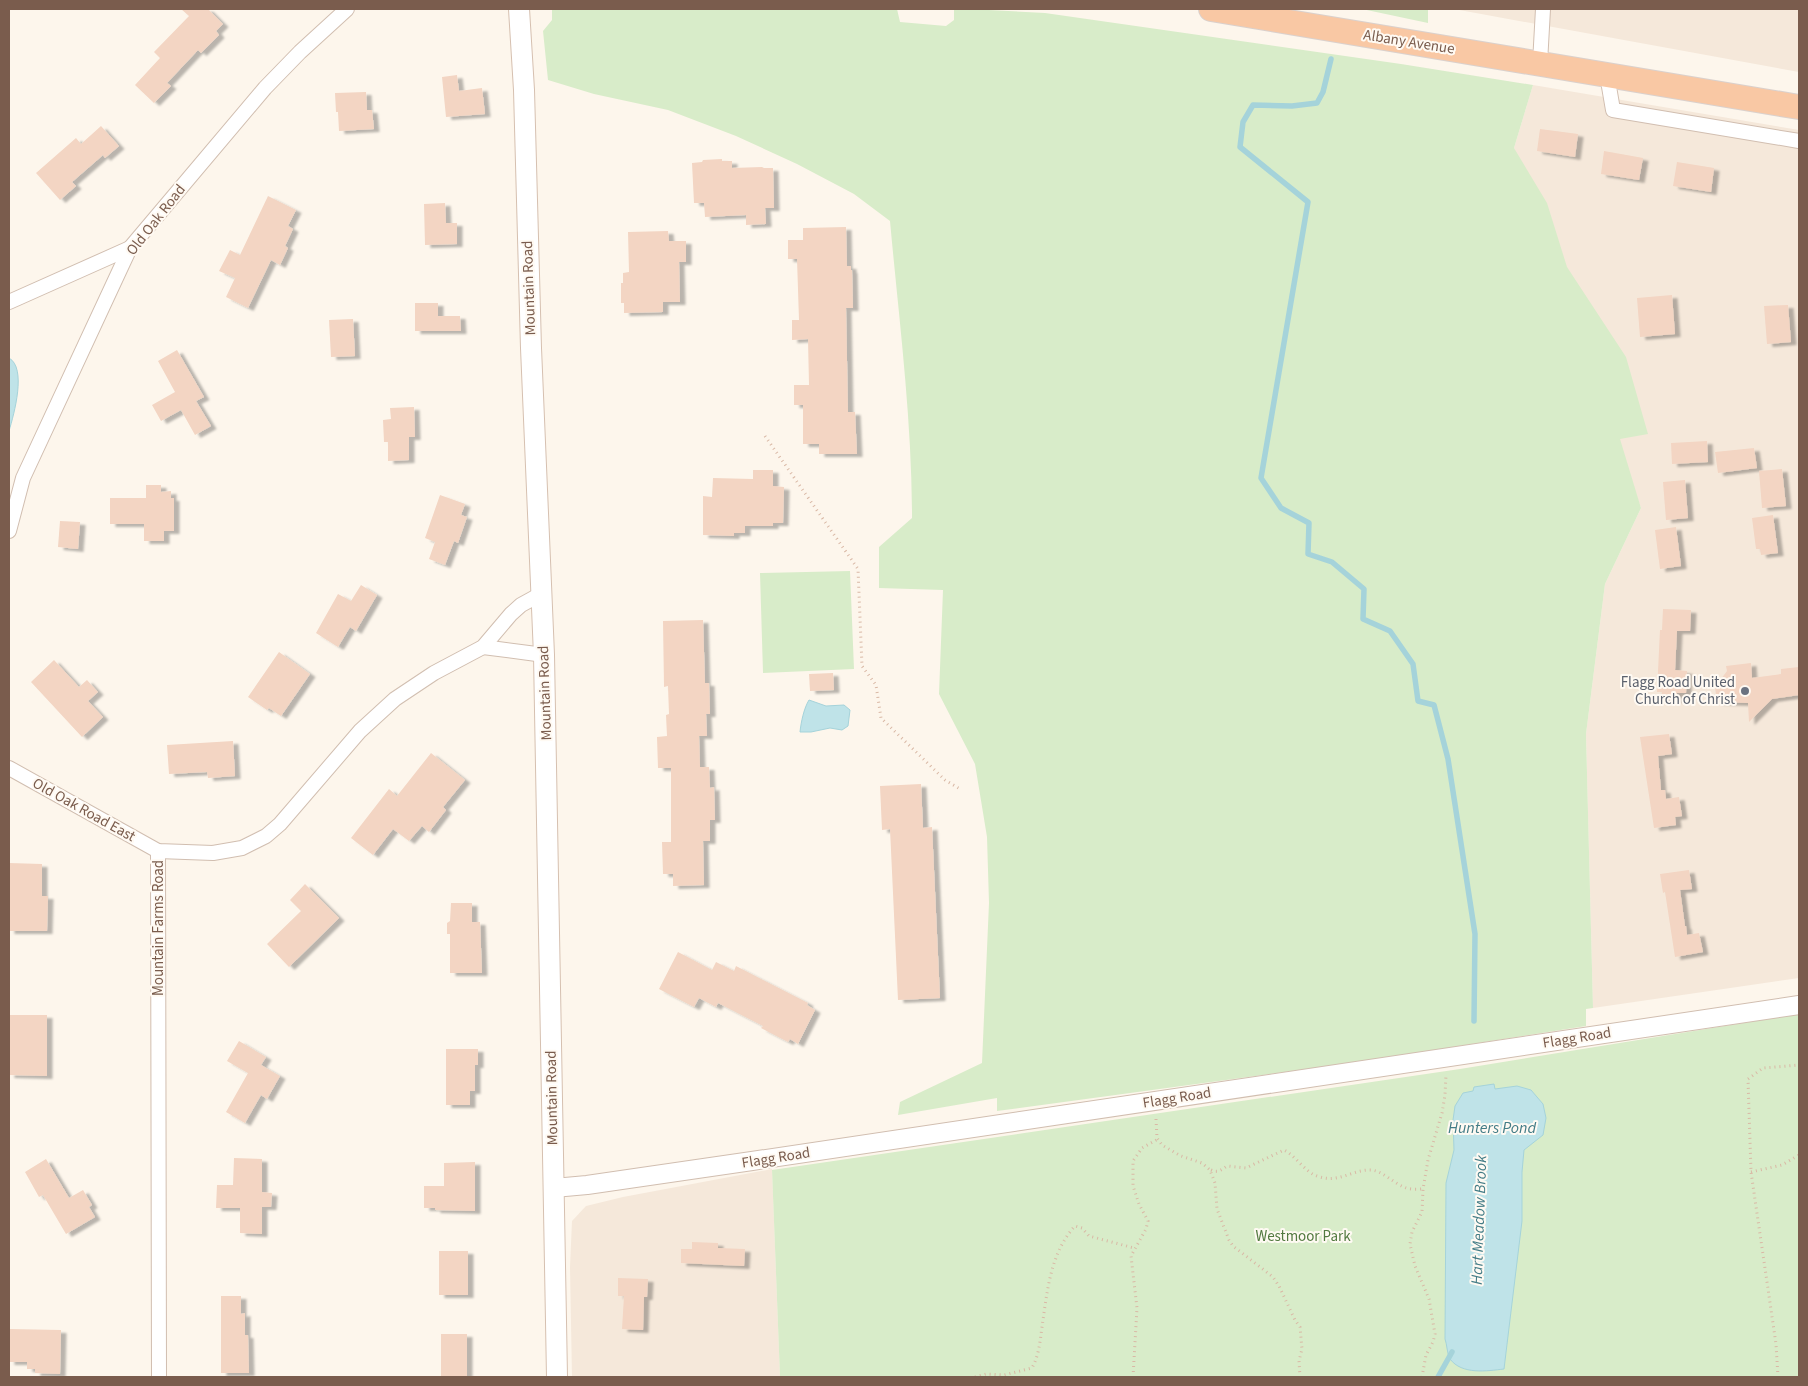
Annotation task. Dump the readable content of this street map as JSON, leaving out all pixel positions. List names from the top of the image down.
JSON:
{
  "streets": {
    "highway": ["Albany Avenue"],
    "main road": ["Mountain Road"],
    "street": [
      "Old Oak Road",
      "Old Oak Road East",
      "Mountain Farms Road",
      "Flagg Road"
    ]
  },
  "crossings": [
    ["Mountain Road", "Mountain Farms Road"],
    ["Mountain Road", "Flagg Road"],
    ["Old Oak Road East", "Mountain Farms Road"]
  ],
  "water": ["Hunters Pond", "Hart Meadow Brook"],
  "parks": ["Westmoor Park"],
  "places": ["Flagg Road United Church of Christ"]
}
